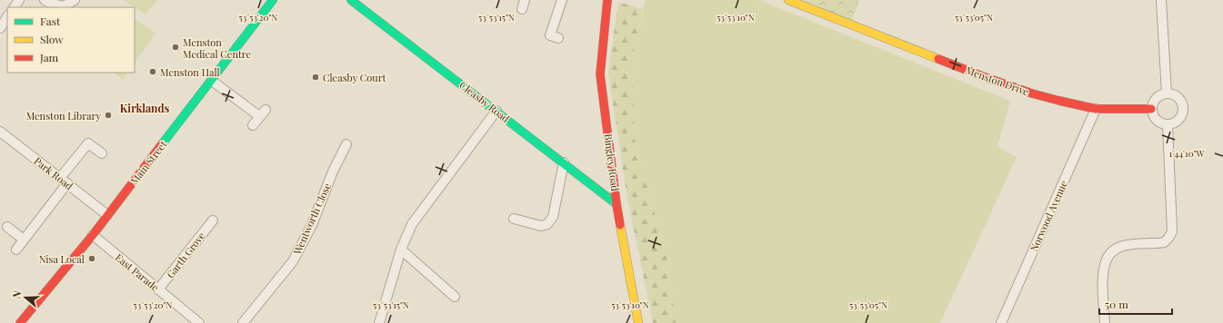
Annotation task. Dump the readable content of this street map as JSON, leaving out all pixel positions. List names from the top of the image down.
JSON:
{
  "streets": {
    "street": [
      "Menston Drive",
      "Cleasby Road",
      "Main Street",
      "Bingley Road",
      "Park Road",
      "Norwood Avenue",
      "Wentworth Close",
      "Garth Grove",
      "East Parade"
    ]
  },
  "crossings": [
    ["Menston Drive", "Norwood Avenue"],
    ["Cleasby Road", "Bingley Road"],
    ["Main Street", "Park Road"],
    ["Main Street", "East Parade"],
    ["Garth Grove", "East Parade"]
  ],
  "districts": ["Kirklands"],
  "places": [
    "Menston Medical Centre",
    "Menston Hall",
    "Cleasby Court",
    "Menston Library",
    "Nisa Local"
  ],
  "legend": ["Fast", "Slow", "Jam"],
  "scale_bar": "50 m",
  "north": "left",
  "coordinates": [
    "53°53'20\"N",
    "53°53'15\"N",
    "53°53'10\"N",
    "53°53'05\"N",
    "1°44'10\"W"
  ]
}
